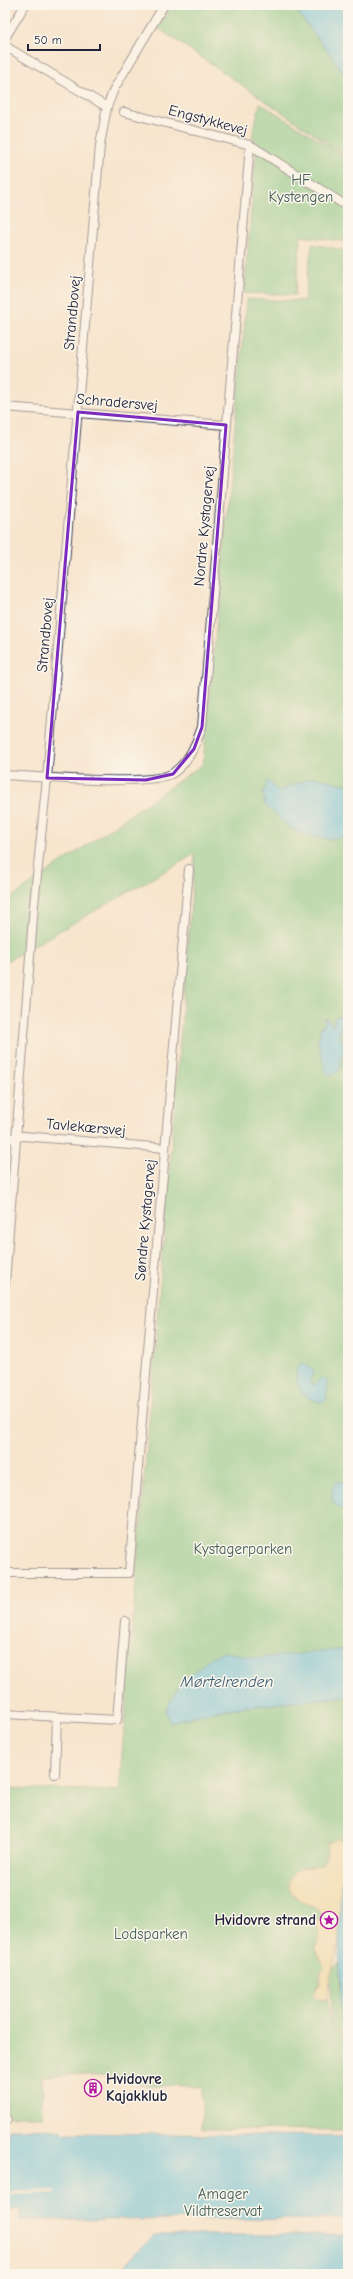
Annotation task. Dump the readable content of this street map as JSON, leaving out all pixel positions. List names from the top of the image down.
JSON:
{
  "streets": {
    "street": [
      "Engstykkevej",
      "Strandbovej",
      "Schradersvej",
      "Nordre Kystagervej",
      "Tavlekærsvej",
      "Søndre Kystagervej"
    ]
  },
  "crossings": [
    ["Engstykkevej", "Nordre Kystagervej"],
    ["Strandbovej", "Schradersvej"],
    ["Strandbovej", "Nordre Kystagervej"],
    ["Strandbovej", "Tavlekærsvej"],
    ["Schradersvej", "Nordre Kystagervej"],
    ["Tavlekærsvej", "Søndre Kystagervej"]
  ],
  "water": ["Mørtelrenden"],
  "parks": [
    "HF Kystengen",
    "Kystagerparken",
    "Lodsparken",
    "Amager Vildtreservat"
  ],
  "places": {
    "place": ["Hvidovre strand"],
    "building": ["Hvidovre Kajakklub"]
  },
  "scale_bar": "50 m"
}
